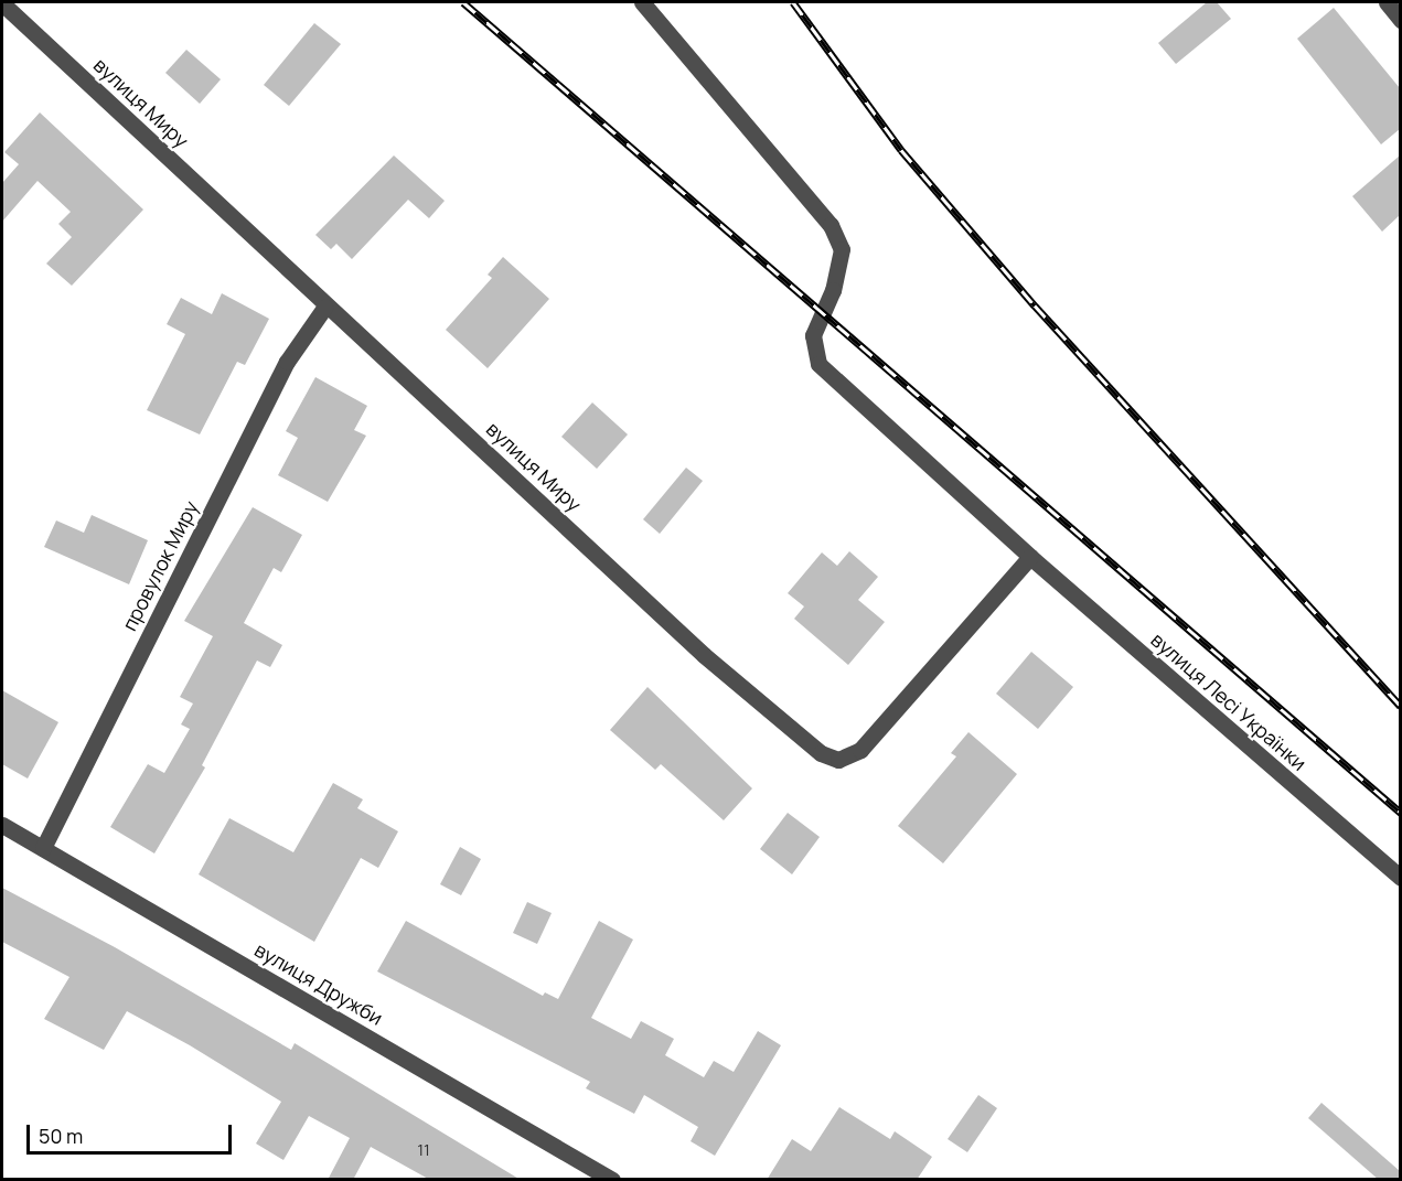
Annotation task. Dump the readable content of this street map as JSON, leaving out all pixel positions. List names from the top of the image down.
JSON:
{
  "streets": {
    "street": [
      "вулиця Миру",
      "провулок Миру",
      "вулиця Лесі Українки",
      "вулиця Дружби"
    ]
  },
  "crossings": [
    ["вулиця Миру", "провулок Миру"],
    ["вулиця Миру", "вулиця Лесі Українки"],
    ["провулок Миру", "вулиця Дружби"]
  ],
  "house_numbers": ["11"],
  "scale_bar": "50 m"
}
